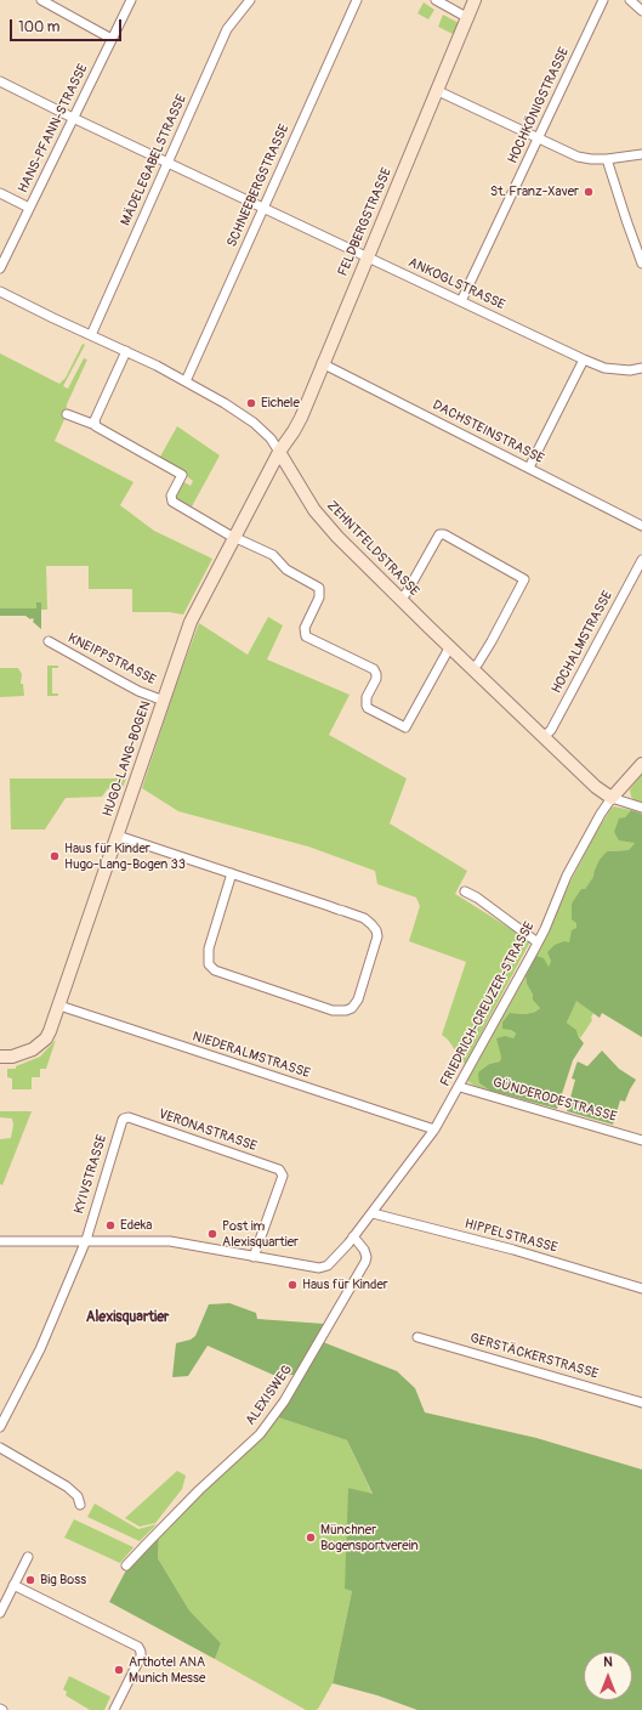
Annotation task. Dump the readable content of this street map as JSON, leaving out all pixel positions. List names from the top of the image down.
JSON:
{
  "streets": {
    "street": [
      "HOCHKÖNIGSTRASSE",
      "HANS-PFANN-STRASSE",
      "MÄDELEGABELSTRASSE",
      "SCHNEEBERGSTRASSE",
      "FELDBERGSTRASSE",
      "ANKOGLSTRASSE",
      "DACHSTEINSTRASSE",
      "ZEHNTFELDSTRASSE",
      "HOCHALMSTRASSE",
      "KNEIPPSTRASSE",
      "HUGO-LANG-BOGEN",
      "FRIEDRICH-CREUZER-STRASSE",
      "NIEDERALMSTRASSE",
      "GÜNDERODESTRASSE",
      "VERONASTRASSE",
      "KYIVSTRASSE",
      "HIPPELSTRASSE",
      "GERSTÄCKERSTRASSE",
      "ALEXISWEG"
    ]
  },
  "crossings": [
    ["HOCHKÖNIGSTRASSE", "ANKOGLSTRASSE"],
    ["HANS-PFANN-STRASSE", "ANKOGLSTRASSE"],
    ["MÄDELEGABELSTRASSE", "ANKOGLSTRASSE"],
    ["MÄDELEGABELSTRASSE", "ZEHNTFELDSTRASSE"],
    ["SCHNEEBERGSTRASSE", "ANKOGLSTRASSE"],
    ["SCHNEEBERGSTRASSE", "ZEHNTFELDSTRASSE"],
    ["FELDBERGSTRASSE", "ANKOGLSTRASSE"],
    ["FELDBERGSTRASSE", "DACHSTEINSTRASSE"],
    ["FELDBERGSTRASSE", "ZEHNTFELDSTRASSE"],
    ["FELDBERGSTRASSE", "HUGO-LANG-BOGEN"],
    ["ZEHNTFELDSTRASSE", "HOCHALMSTRASSE"],
    ["ZEHNTFELDSTRASSE", "HUGO-LANG-BOGEN"],
    ["ZEHNTFELDSTRASSE", "FRIEDRICH-CREUZER-STRASSE"],
    ["KNEIPPSTRASSE", "HUGO-LANG-BOGEN"],
    ["HUGO-LANG-BOGEN", "NIEDERALMSTRASSE"],
    ["FRIEDRICH-CREUZER-STRASSE", "NIEDERALMSTRASSE"],
    ["FRIEDRICH-CREUZER-STRASSE", "GÜNDERODESTRASSE"],
    ["FRIEDRICH-CREUZER-STRASSE", "VERONASTRASSE"],
    ["FRIEDRICH-CREUZER-STRASSE", "HIPPELSTRASSE"],
    ["FRIEDRICH-CREUZER-STRASSE", "ALEXISWEG"],
    ["VERONASTRASSE", "KYIVSTRASSE"]
  ],
  "districts": ["Alexisquartier"],
  "places": [
    "St. Franz-Xaver",
    "Eichele",
    "Haus für Kinder Hugo-Lang-Bogen 33",
    "Edeka",
    "Post im Alexisquartier",
    "Haus für Kinder",
    "Münchner Bogensportverein",
    "Big Boss",
    "Arthotel ANA Munich Messe"
  ],
  "scale_bar": "100 m",
  "north": "top"
}
